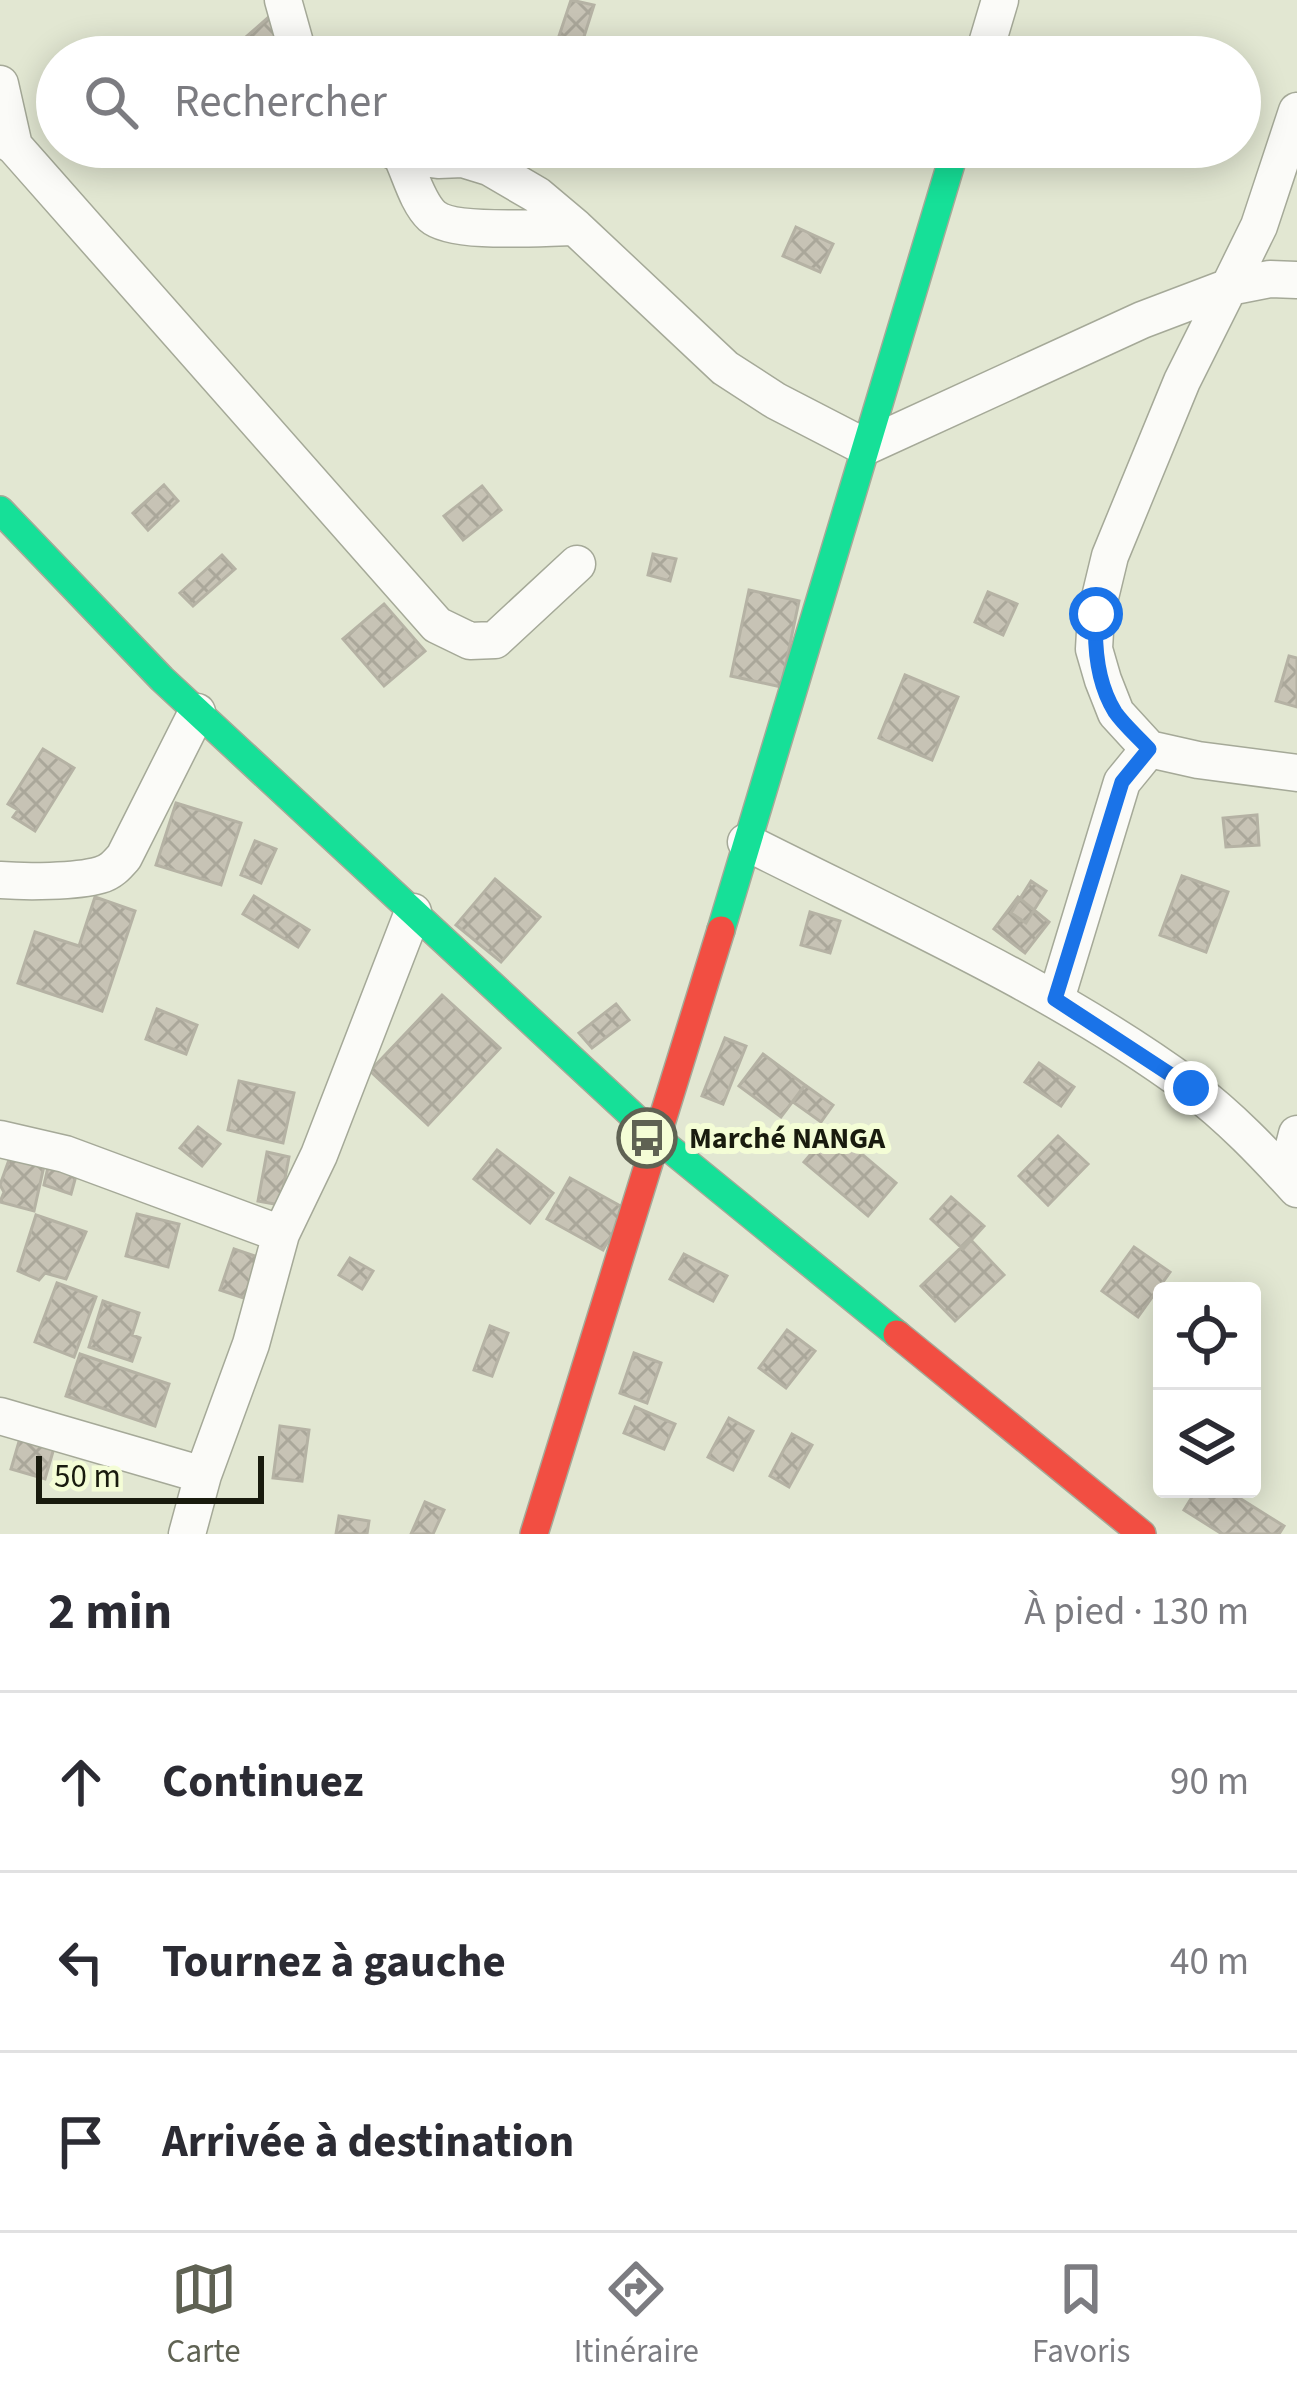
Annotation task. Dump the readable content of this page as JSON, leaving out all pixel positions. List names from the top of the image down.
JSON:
{
  "places": {
    "bus stop": ["Marché NANGA"]
  },
  "scale_bar": "50 m",
  "page": {
    "search": "Rechercher",
    "scale": "50 m",
    "heading": ["2 min", "À pied · 130 m"],
    "list": [
      ["Continuez", "90 m"],
      ["Tournez à gauche", "40 m"],
      "Arrivée à destination"
    ],
    "nav": ["Carte", "Itinéraire", "Favoris"]
  }
}
